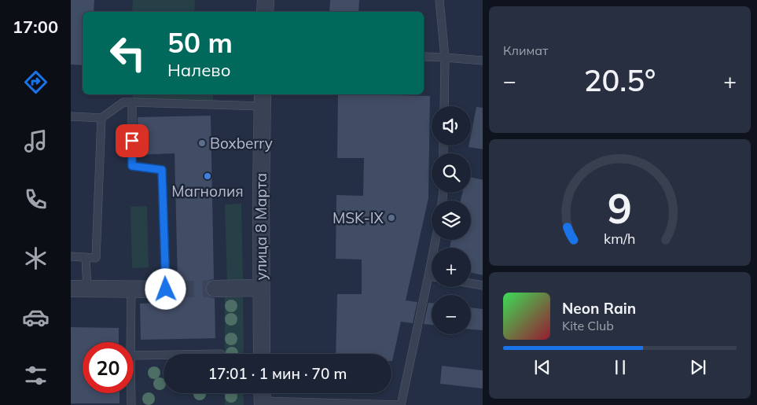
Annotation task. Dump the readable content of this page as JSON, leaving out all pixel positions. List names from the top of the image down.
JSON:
{
  "streets": {
    "street": ["улица 8 Марта"]
  },
  "places": ["Boxberry", "Магнолия", "MSK-IX"],
  "page": {
    "tabs": "17:00",
    "tile": "Климат",
    "turn": ["50 m", "Налево"],
    "heat": ["−", "20.5°", "+"],
    "map_buttons": ["+", "−"],
    "song": ["Neon Rain", "Kite Club"],
    "limit": "20",
    "trip": "17:01 · 1 мин · 70 m",
    "gauge": ["9", "km/h"]
  }
}
